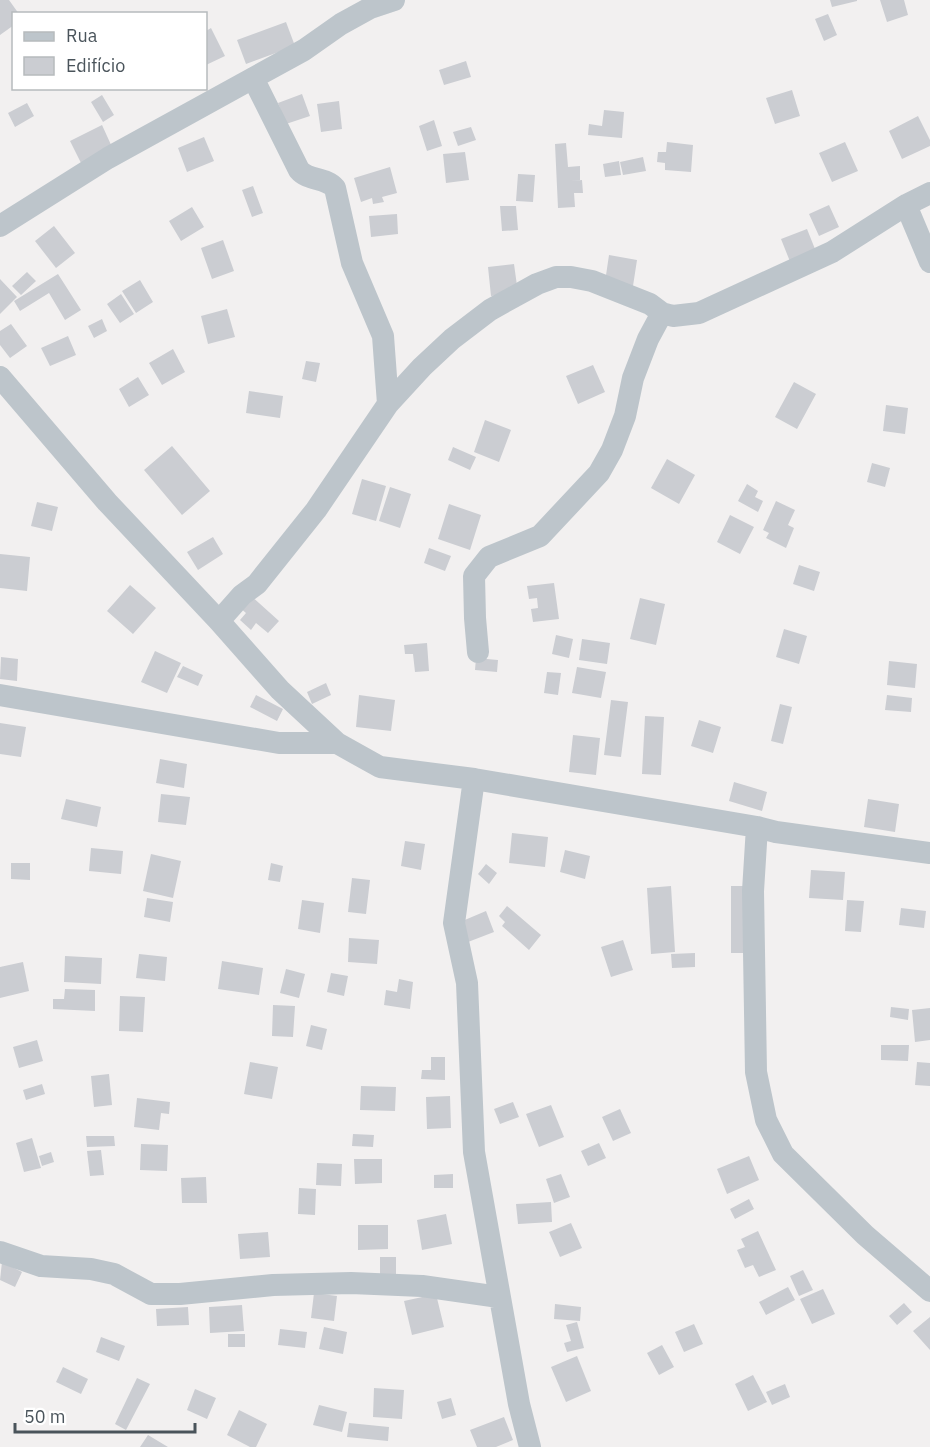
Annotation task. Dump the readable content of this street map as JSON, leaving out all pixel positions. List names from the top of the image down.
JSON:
{
  "legend": ["Rua", "Edifício"],
  "scale_bar": "50 m"
}
